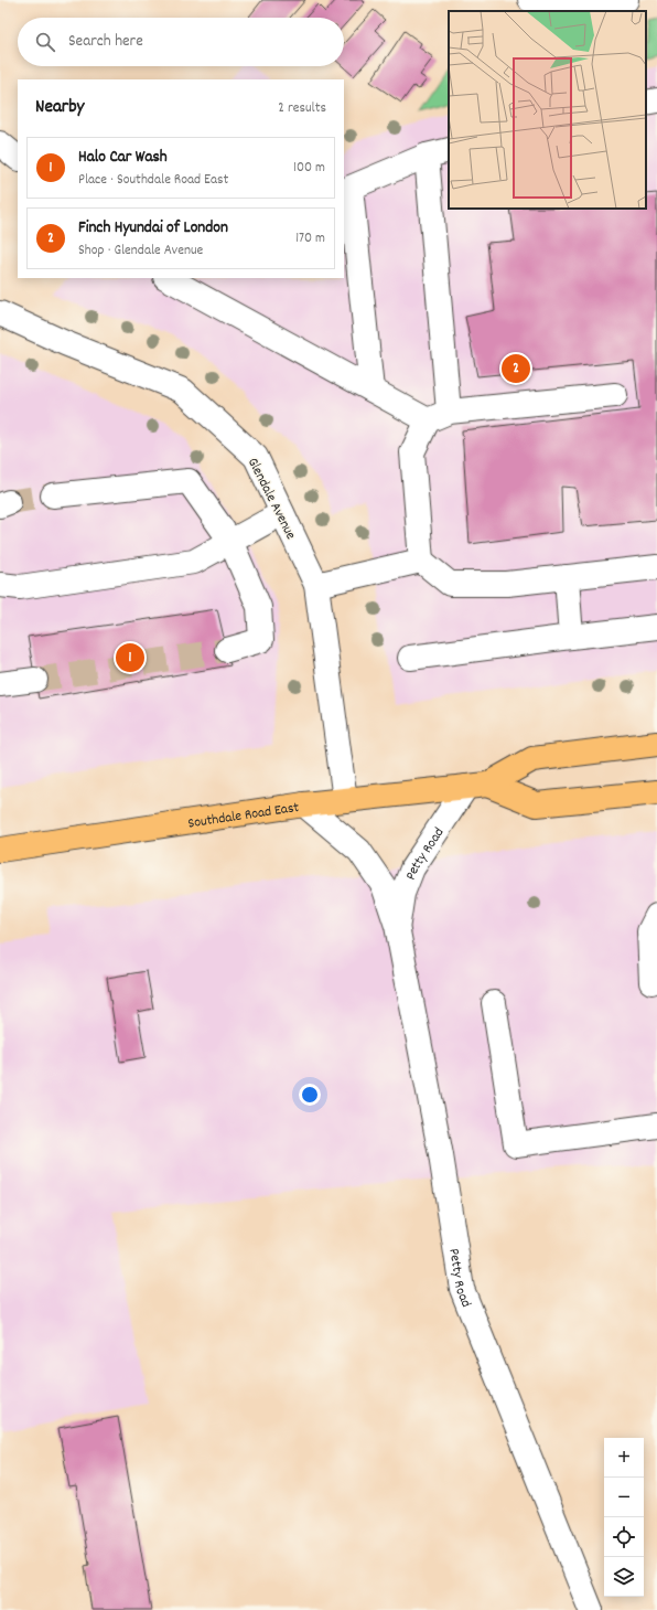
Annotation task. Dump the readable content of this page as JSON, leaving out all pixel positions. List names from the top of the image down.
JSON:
{
  "streets": {
    "main road": ["Southdale Road East"],
    "street": ["Glendale Avenue", "Petty Road"]
  },
  "crossings": [
    ["Glendale Avenue", "Southdale Road East"],
    ["Southdale Road East", "Petty Road"]
  ],
  "page": {
    "search": "Search here",
    "heading": ["Nearby", "2 results"],
    "list": [
      {
        "mark": "1",
        "name": "Halo Car Wash",
        "note": "Place · Southdale Road East",
        "value": "100 m"
      },
      {
        "mark": "2",
        "name": "Finch Hyundai of London",
        "note": "Shop · Glendale Avenue",
        "value": "170 m"
      }
    ],
    "pins": ["2", "1"],
    "map_buttons": ["+", "−"]
  }
}
